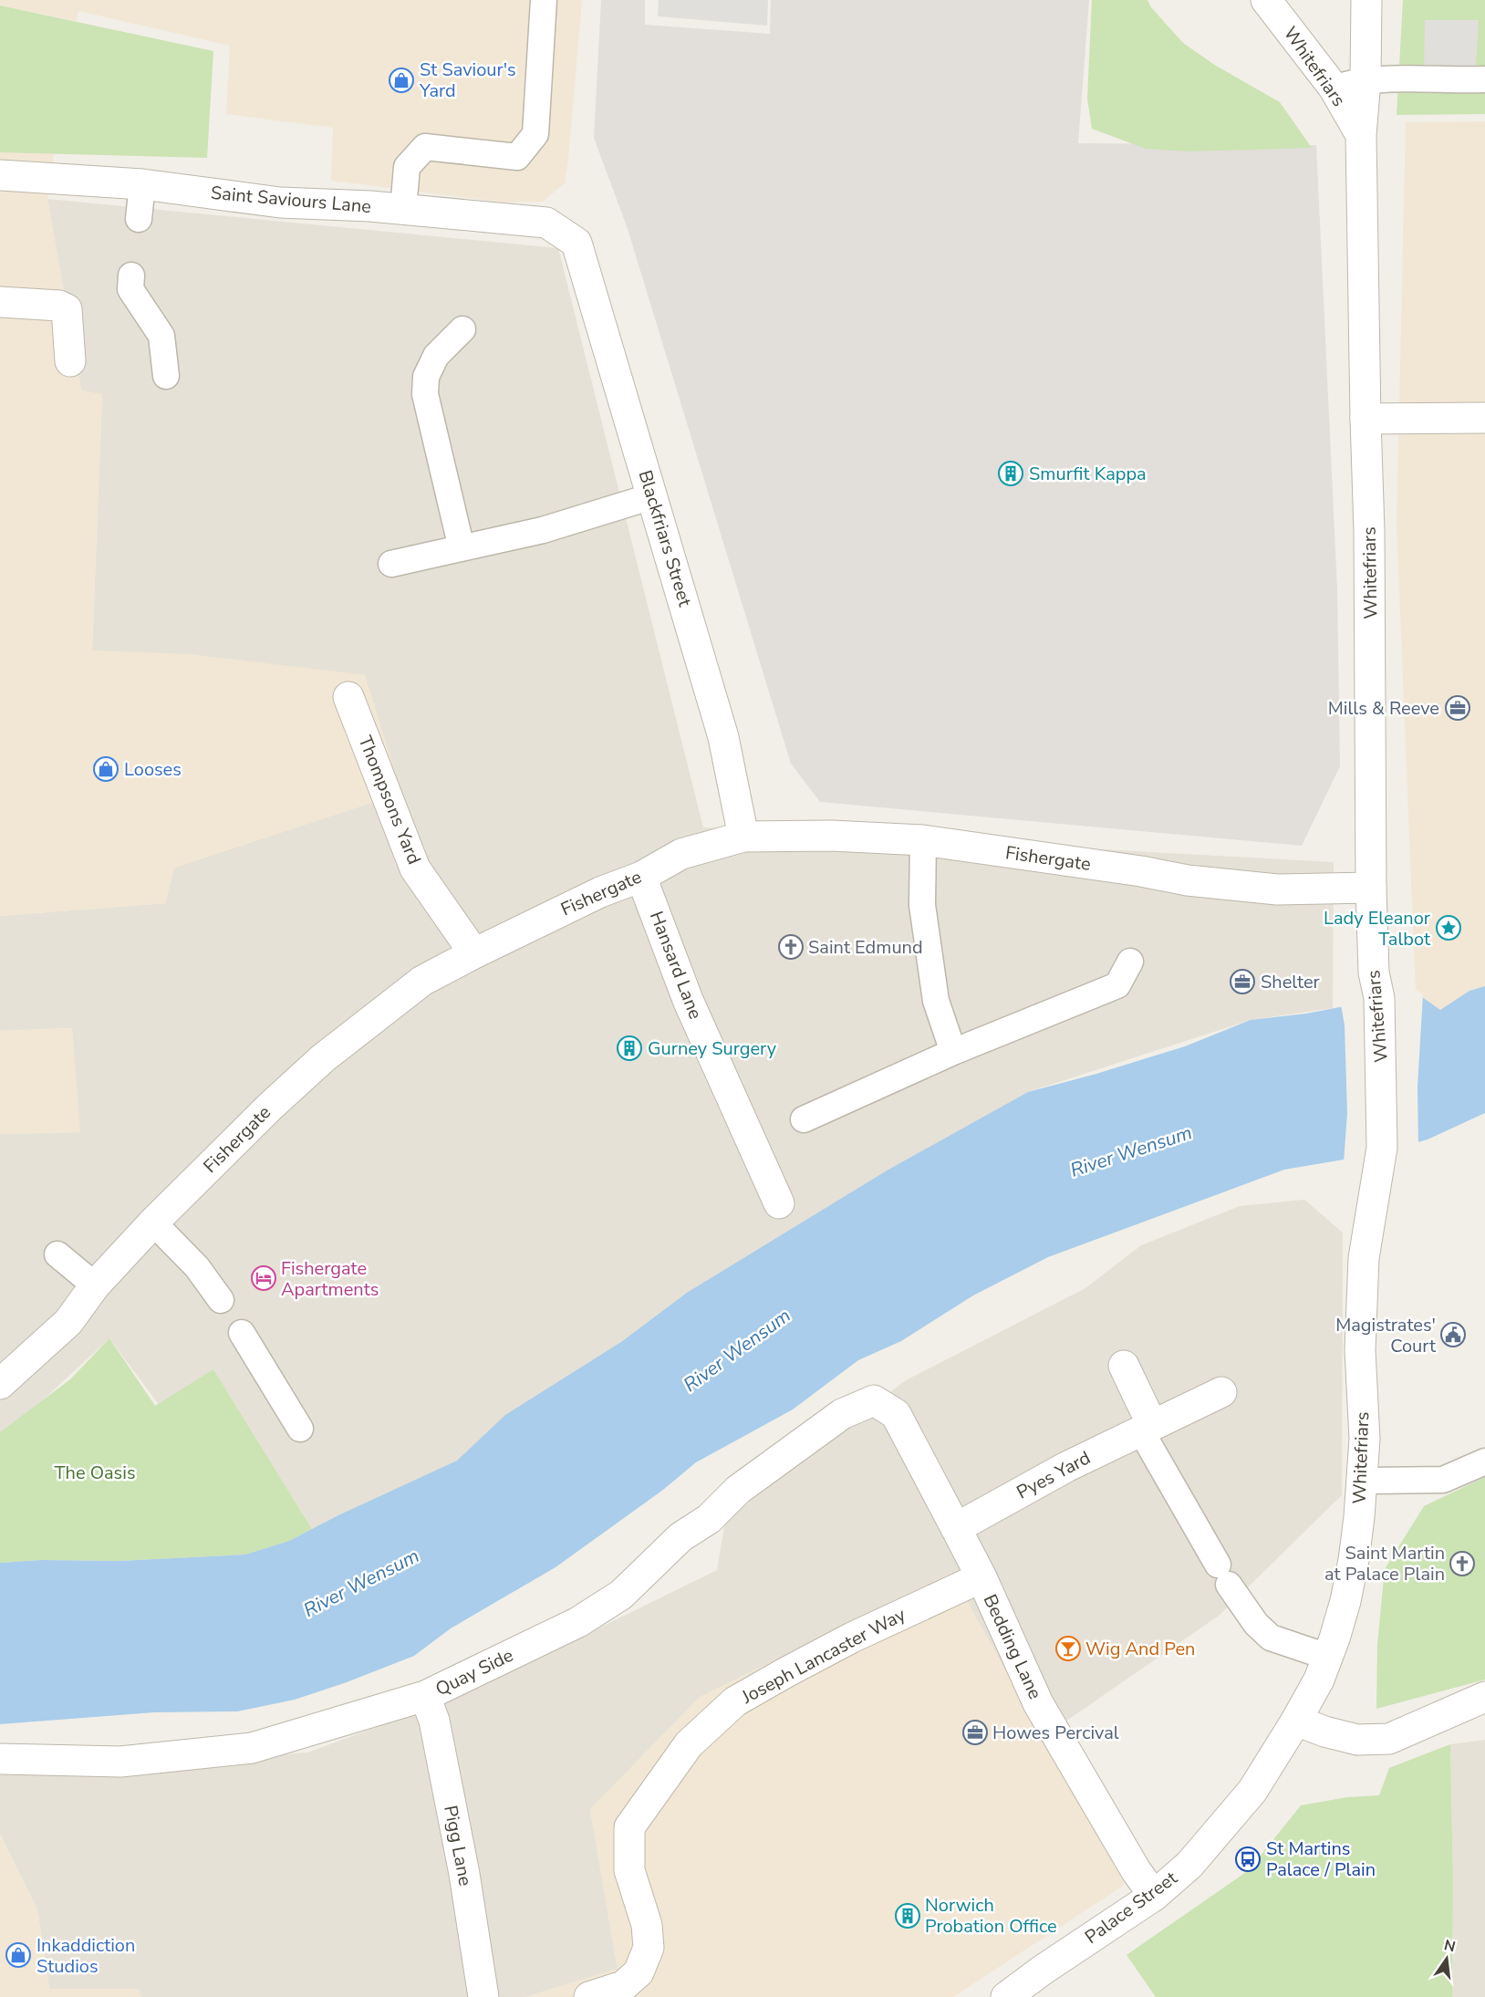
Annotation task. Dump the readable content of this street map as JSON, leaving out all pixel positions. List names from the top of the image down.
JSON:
{
  "streets": {
    "street": [
      "Whitefriars",
      "Saint Saviours Lane",
      "Blackfriars Street",
      "Thompsons Yard",
      "Fishergate",
      "Hansard Lane",
      "Pyes Yard",
      "Bedding Lane",
      "Joseph Lancaster Way",
      "Quay Side",
      "Pigg Lane",
      "Palace Street"
    ]
  },
  "crossings": [
    ["Whitefriars", "Fishergate"],
    ["Whitefriars", "Palace Street"],
    ["Saint Saviours Lane", "Blackfriars Street"],
    ["Blackfriars Street", "Fishergate"],
    ["Thompsons Yard", "Fishergate"],
    ["Fishergate", "Hansard Lane"],
    ["Pyes Yard", "Bedding Lane"],
    ["Bedding Lane", "Joseph Lancaster Way"],
    ["Bedding Lane", "Quay Side"],
    ["Bedding Lane", "Palace Street"],
    ["Quay Side", "Pigg Lane"]
  ],
  "water": ["River Wensum"],
  "parks": ["The Oasis"],
  "places": {
    "shop": ["St Saviour's Yard", "Looses", "Inkaddiction Studios"],
    "building": ["Smurfit Kappa", "Gurney Surgery", "Norwich Probation Office"],
    "office": ["Mills & Reeve", "Shelter", "Howes Percival"],
    "place": ["Lady Eleanor Talbot"],
    "church": ["Saint Edmund", "Saint Martin at Palace Plain"],
    "hotel": ["Fishergate Apartments"],
    "public building": ["Magistrates' Court"],
    "bar": ["Wig And Pen"],
    "bus stop": ["St Martins Palace / Plain"]
  },
  "north": "top"
}
